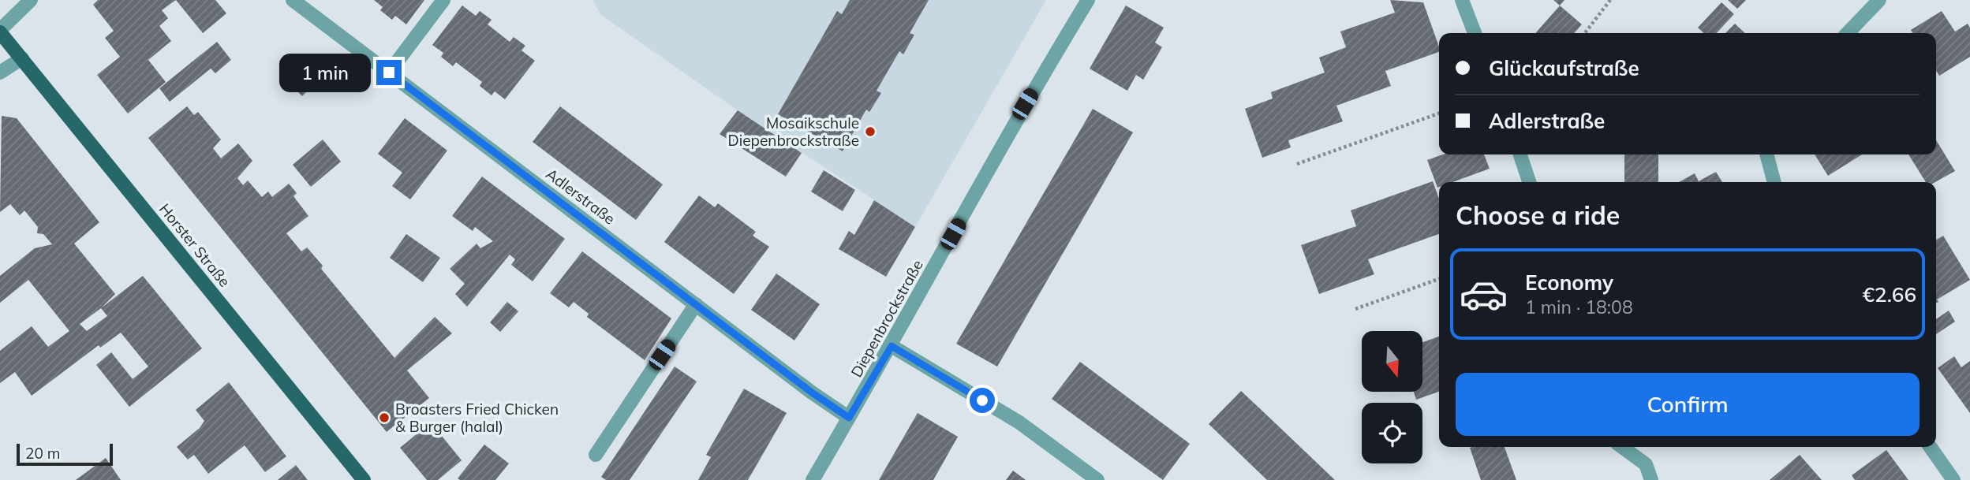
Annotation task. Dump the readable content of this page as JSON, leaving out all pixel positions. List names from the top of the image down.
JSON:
{
  "streets": {
    "main road": ["Horster Straße"],
    "street": ["Adlerstraße", "Diepenbrockstraße"]
  },
  "crossings": [
    ["Adlerstraße", "Diepenbrockstraße"]
  ],
  "places": ["Mosaikschule Diepenbrockstraße", "Broasters Fried Chicken & Burger (halal)"],
  "scale_bar": "20 m",
  "north": "bottom",
  "page": {
    "banner": ["Glückaufstraße", "Adlerstraße"],
    "bubble": "1 min",
    "heading": "Choose a ride",
    "list": [
      {
        "name": "Economy",
        "note": "1 min · 18:08",
        "value": "€2.66"
      }
    ],
    "buttons": "Confirm",
    "scale": "20 m"
  }
}
